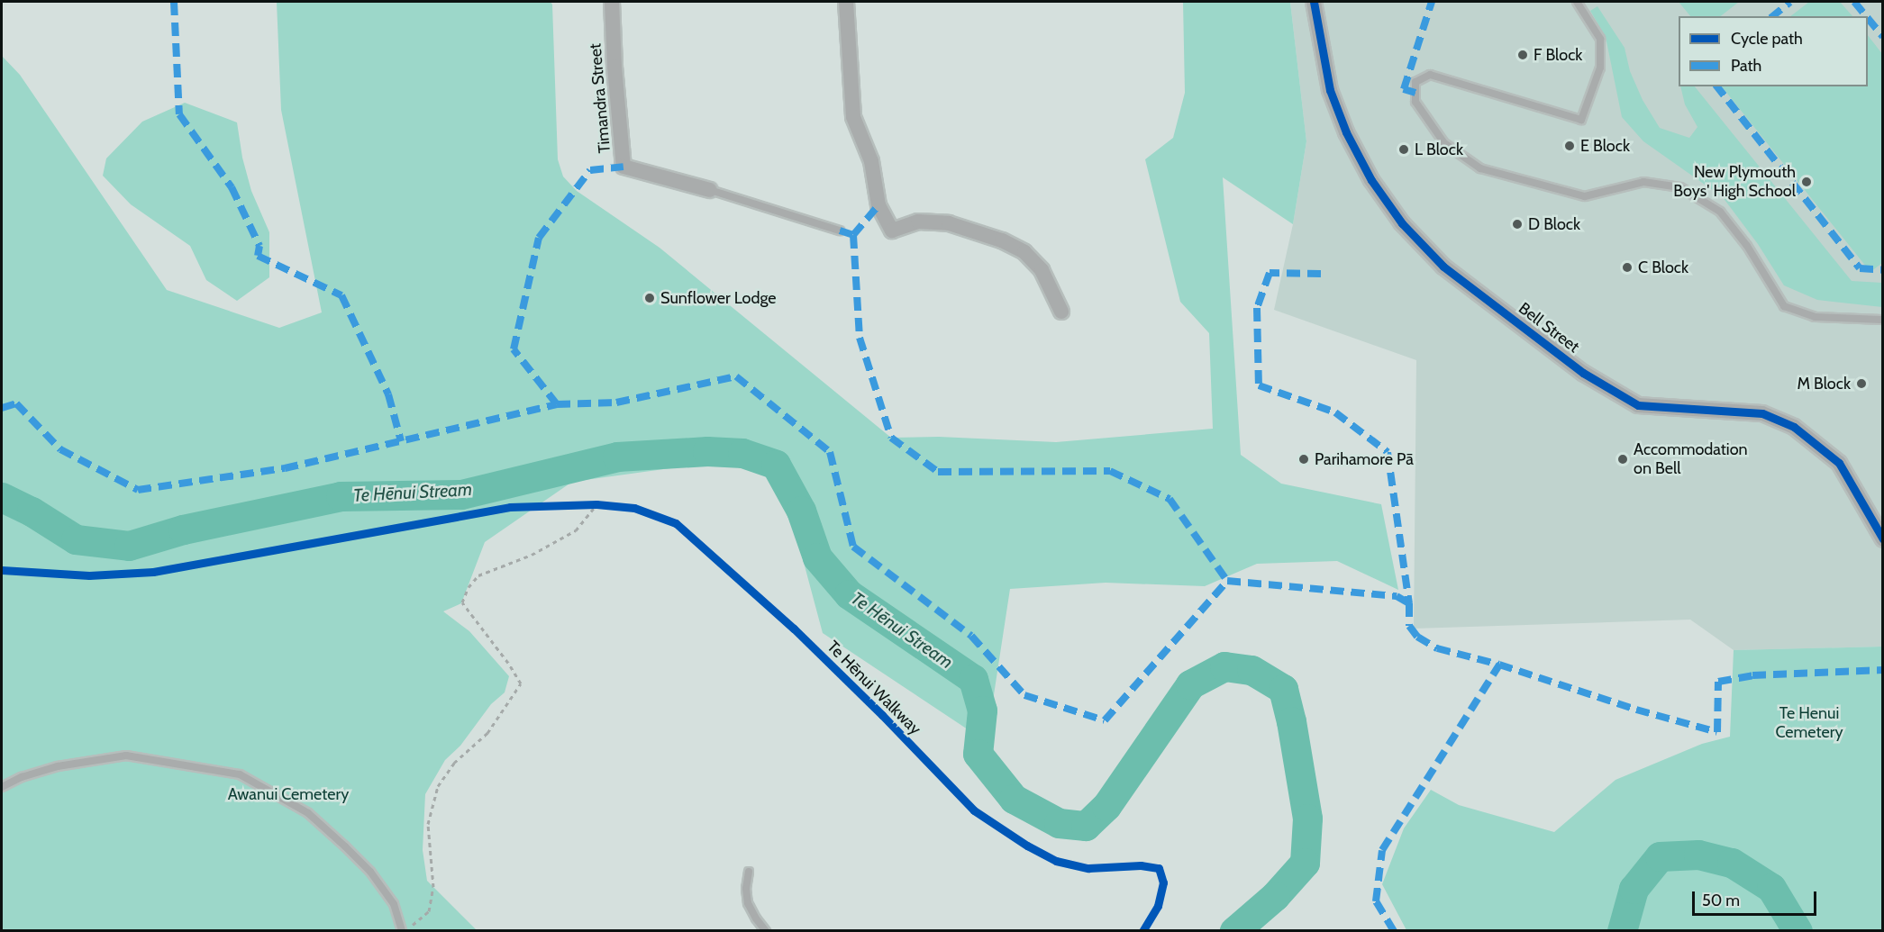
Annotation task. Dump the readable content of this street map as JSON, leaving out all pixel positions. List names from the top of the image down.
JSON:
{
  "streets": {
    "street": ["Timandra Street", "Bell Street"],
    "cycle path": ["Te Hēnui Walkway"]
  },
  "water": ["Te Hēnui Stream"],
  "parks": ["Te Henui Cemetery", "Awanui Cemetery"],
  "places": [
    "F Block",
    "E Block",
    "L Block",
    "New Plymouth Boys' High School",
    "D Block",
    "C Block",
    "Sunflower Lodge",
    "M Block",
    "Parihamore Pā",
    "Accommodation on Bell"
  ],
  "legend": ["Cycle path", "Path"],
  "scale_bar": "50 m"
}
